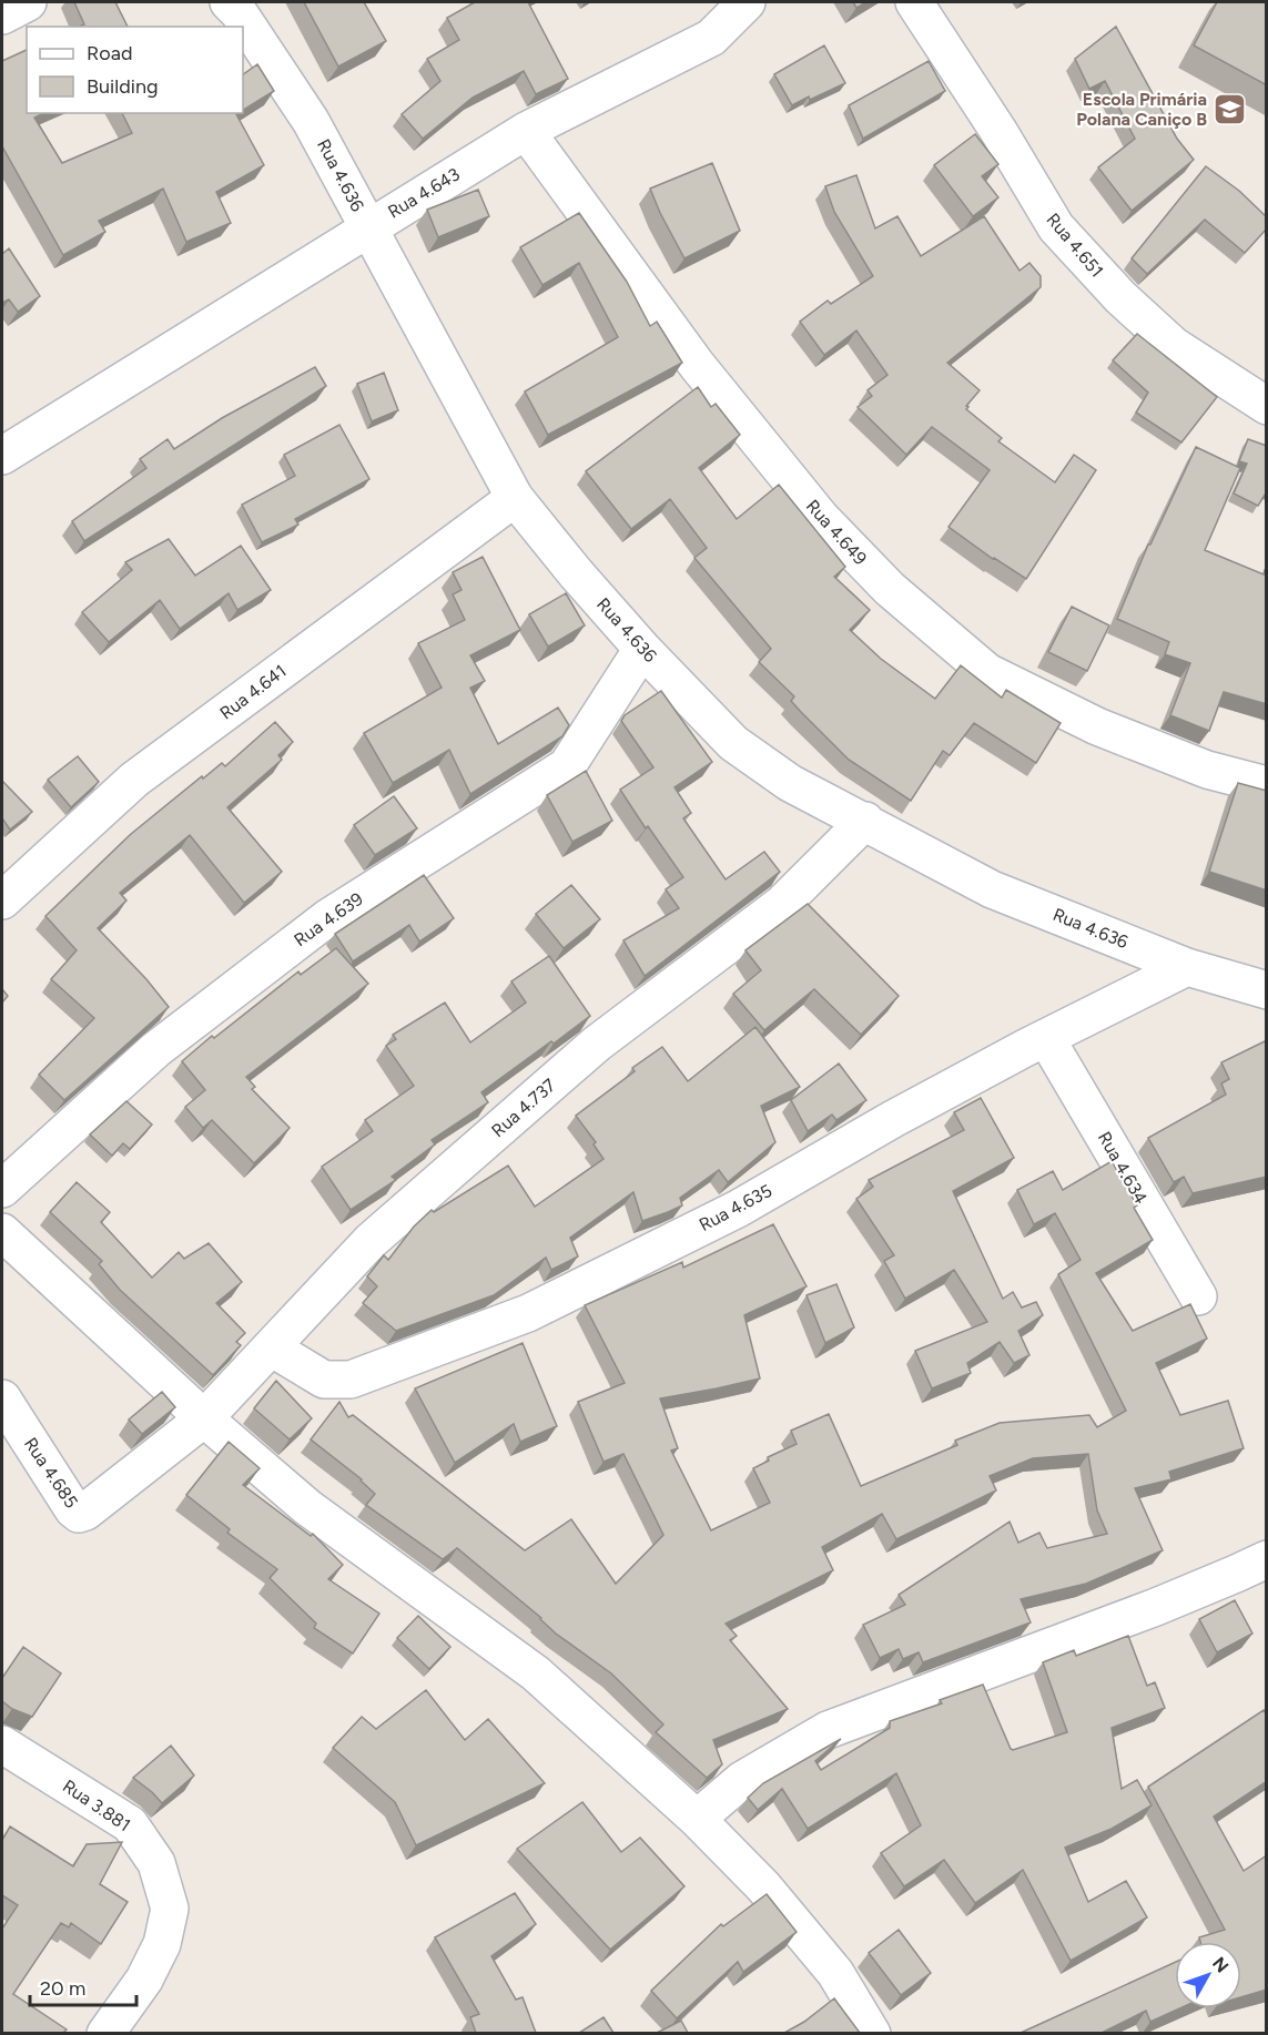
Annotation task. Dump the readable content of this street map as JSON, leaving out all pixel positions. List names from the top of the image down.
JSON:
{
  "streets": {
    "street": [
      "Rua 4.636",
      "Rua 4.643",
      "Rua 4.651",
      "Rua 4.649",
      "Rua 4.641",
      "Rua 4.639",
      "Rua 4.737",
      "Rua 4.634",
      "Rua 4.635",
      "Rua 4.685",
      "Rua 3.881"
    ]
  },
  "crossings": [
    ["Rua 4.636", "Rua 4.643"],
    ["Rua 4.636", "Rua 4.641"],
    ["Rua 4.636", "Rua 4.639"],
    ["Rua 4.636", "Rua 4.737"],
    ["Rua 4.636", "Rua 4.635"],
    ["Rua 4.643", "Rua 4.649"],
    ["Rua 4.737", "Rua 4.635"],
    ["Rua 4.737", "Rua 4.685"],
    ["Rua 4.634", "Rua 4.635"]
  ],
  "places": {
    "school or university": ["Escola Primária Polana Caniço B"]
  },
  "legend": ["Road", "Building"],
  "scale_bar": "20 m",
  "north": "top right"
}
